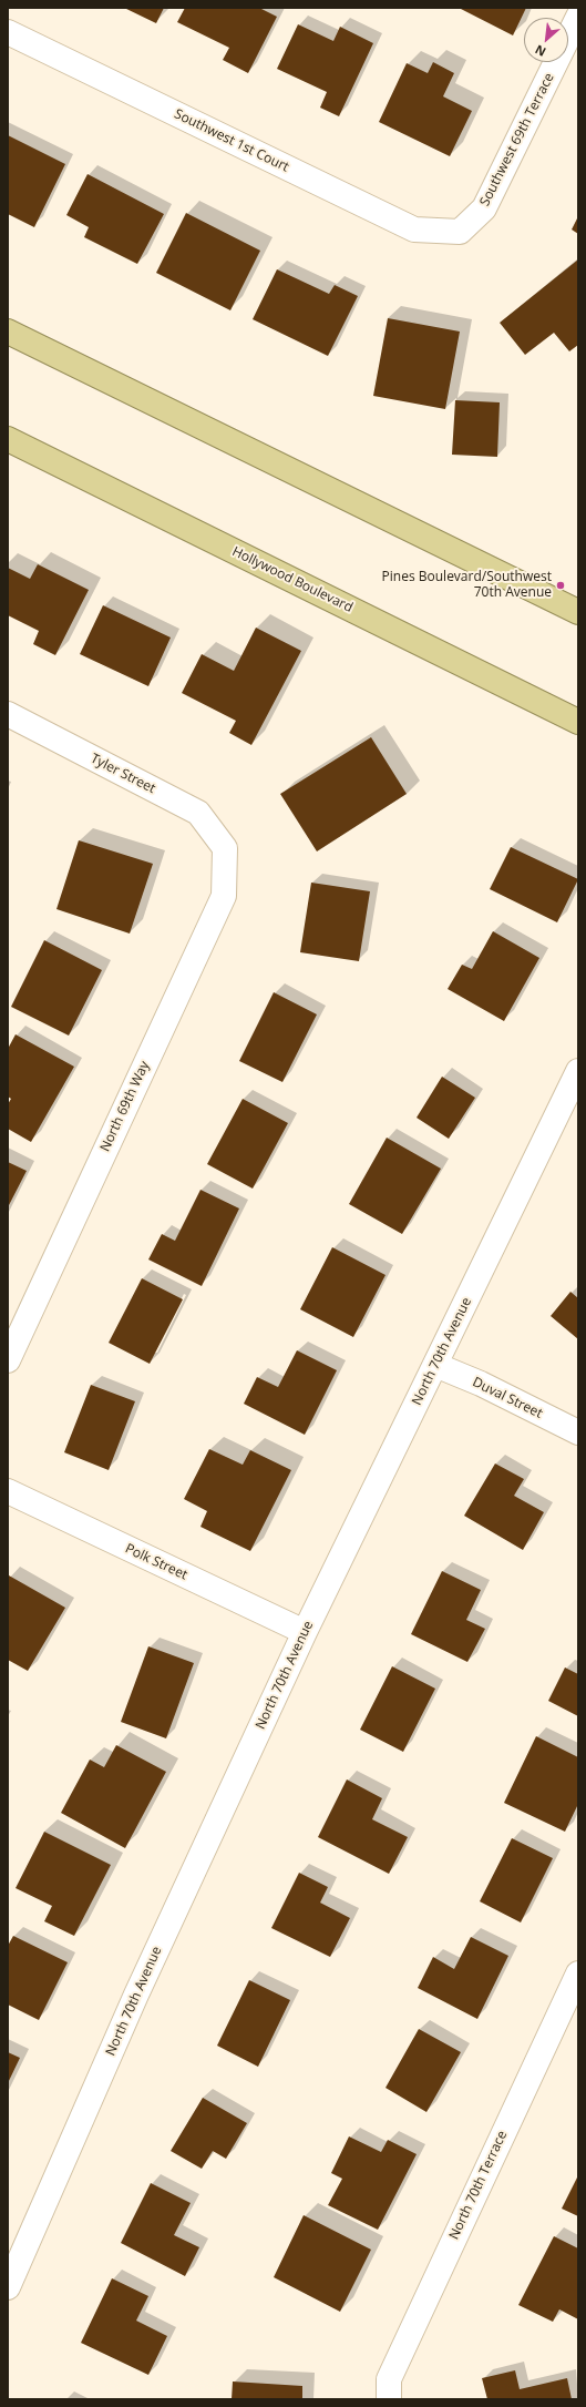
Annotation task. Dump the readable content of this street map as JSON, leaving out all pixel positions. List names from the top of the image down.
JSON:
{
  "streets": {
    "highway": ["Hollywood Boulevard"],
    "street": [
      "Southwest 69th Terrace",
      "Southwest 1st Court",
      "Tyler Street",
      "North 69th Way",
      "North 70th Avenue",
      "Duval Street",
      "Polk Street",
      "North 70th Terrace"
    ]
  },
  "crossings": [
    ["Southwest 69th Terrace", "Southwest 1st Court"],
    ["Tyler Street", "North 69th Way"],
    ["North 70th Avenue", "Duval Street"],
    ["North 70th Avenue", "Polk Street"]
  ],
  "places": ["Pines Boulevard/Southwest 70th Avenue"],
  "north": "bottom left"
}
